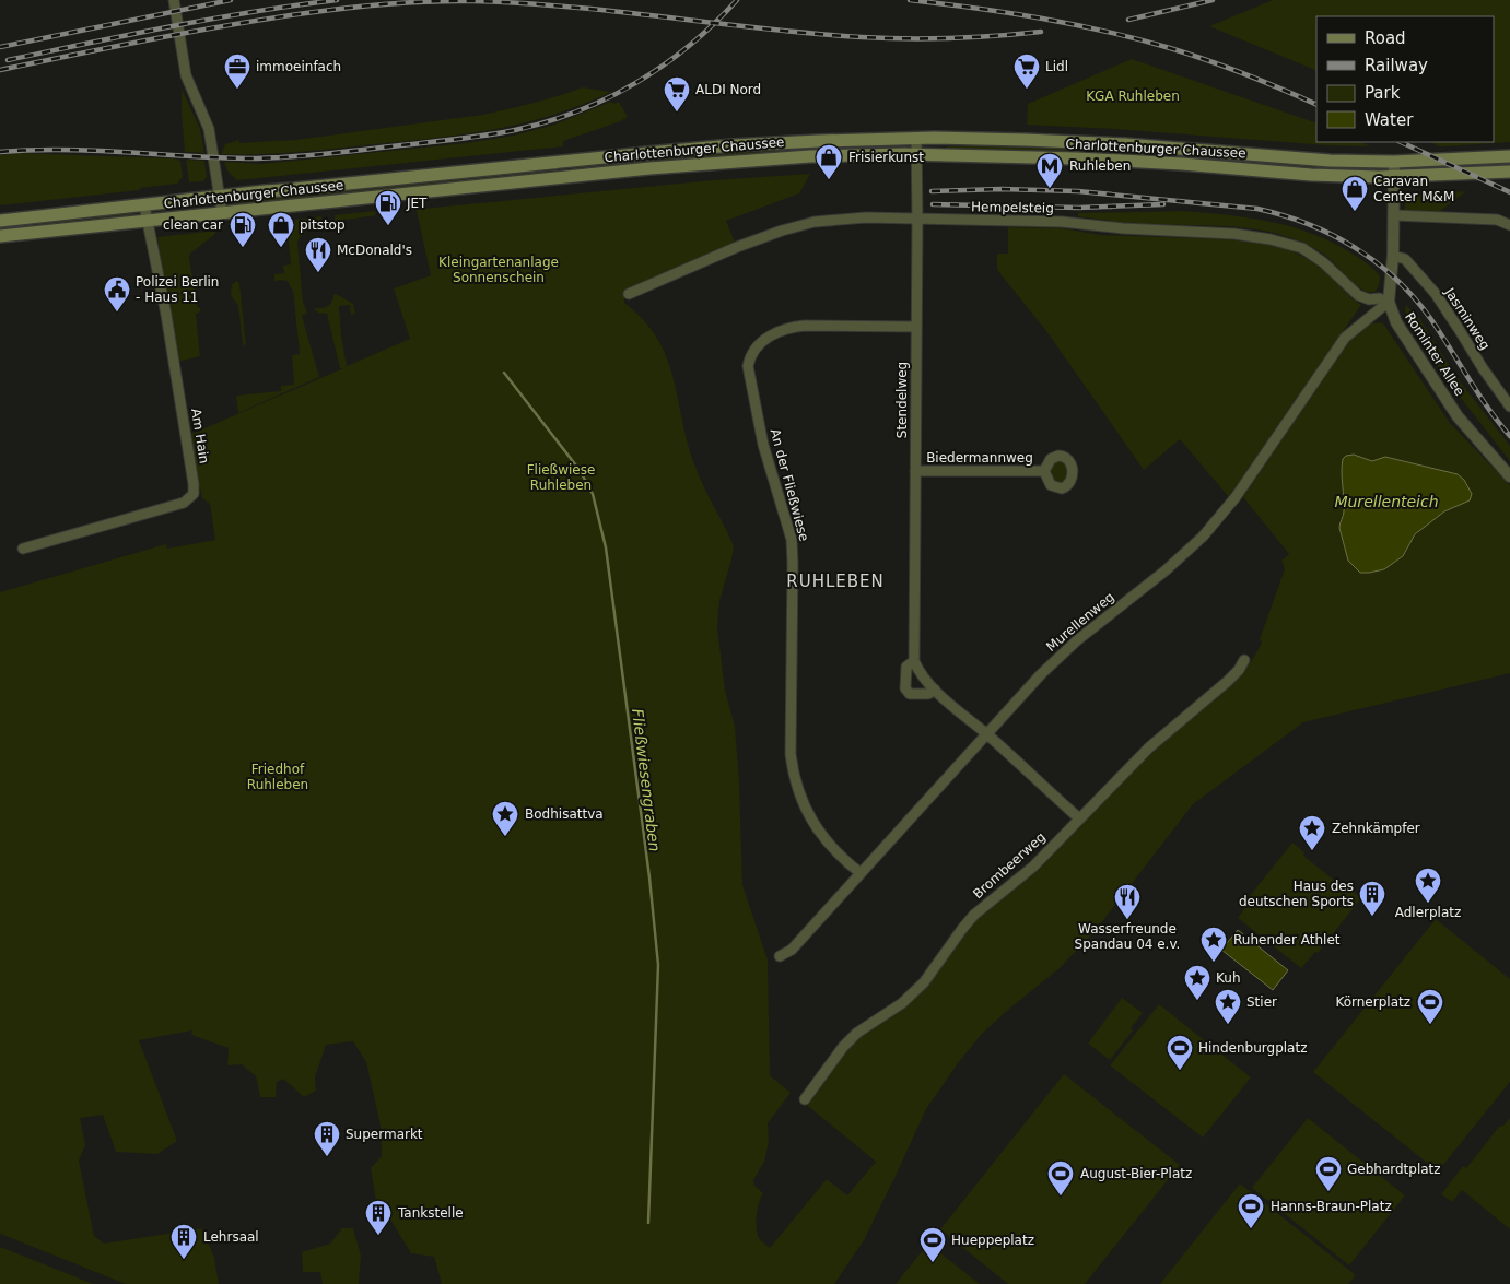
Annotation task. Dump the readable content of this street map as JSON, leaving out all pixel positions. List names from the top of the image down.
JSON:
{
  "streets": {
    "main road": ["Charlottenburger Chaussee"],
    "street": [
      "Hempelsteig",
      "Jasminweg",
      "Rominter Allee",
      "Stendelweg",
      "Am Hain",
      "Biedermannweg",
      "An der Fließwiese",
      "Murellenweg",
      "Brombeerweg"
    ]
  },
  "crossings": [
    ["Charlottenburger Chaussee", "Rominter Allee"],
    ["Charlottenburger Chaussee", "Stendelweg"],
    ["Charlottenburger Chaussee", "Am Hain"],
    ["Hempelsteig", "Rominter Allee"],
    ["Hempelsteig", "Stendelweg"],
    ["Hempelsteig", "Murellenweg"],
    ["Jasminweg", "Rominter Allee"],
    ["Rominter Allee", "Murellenweg"],
    ["Stendelweg", "Biedermannweg"],
    ["Stendelweg", "An der Fließwiese"],
    ["An der Fließwiese", "Murellenweg"]
  ],
  "districts": ["RUHLEBEN"],
  "water": ["Murellenteich", "Fließwiesengraben"],
  "parks": [
    "KGA Ruhleben",
    "Kleingartenanlage Sonnenschein",
    "Fließwiese Ruhleben",
    "Friedhof Ruhleben"
  ],
  "places": {
    "office": ["immoeinfach"],
    "supermarket": ["Lidl", "ALDI Nord"],
    "shop": ["Frisierkunst", "Caravan Center M&M", "pitstop"],
    "metro station": ["Ruhleben"],
    "fuel station": ["JET", "clean car"],
    "restaurant": ["McDonald's", "Wasserfreunde Spandau 04 e.v."],
    "public building": ["Polizei Berlin - Haus 11"],
    "place": [
      "Bodhisattva",
      "Zehnkämpfer",
      "Adlerplatz",
      "Ruhender Athlet",
      "Kuh",
      "Stier"
    ],
    "building": [
      "Haus des deutschen Sports",
      "Supermarkt",
      "Tankstelle",
      "Lehrsaal"
    ],
    "sports": [
      "Körnerplatz",
      "Hindenburgplatz",
      "Gebhardtplatz",
      "August-Bier-Platz",
      "Hanns-Braun-Platz",
      "Hueppeplatz"
    ]
  },
  "legend": [
    "Road",
    "Railway",
    "Park",
    "Water"
  ]
}
